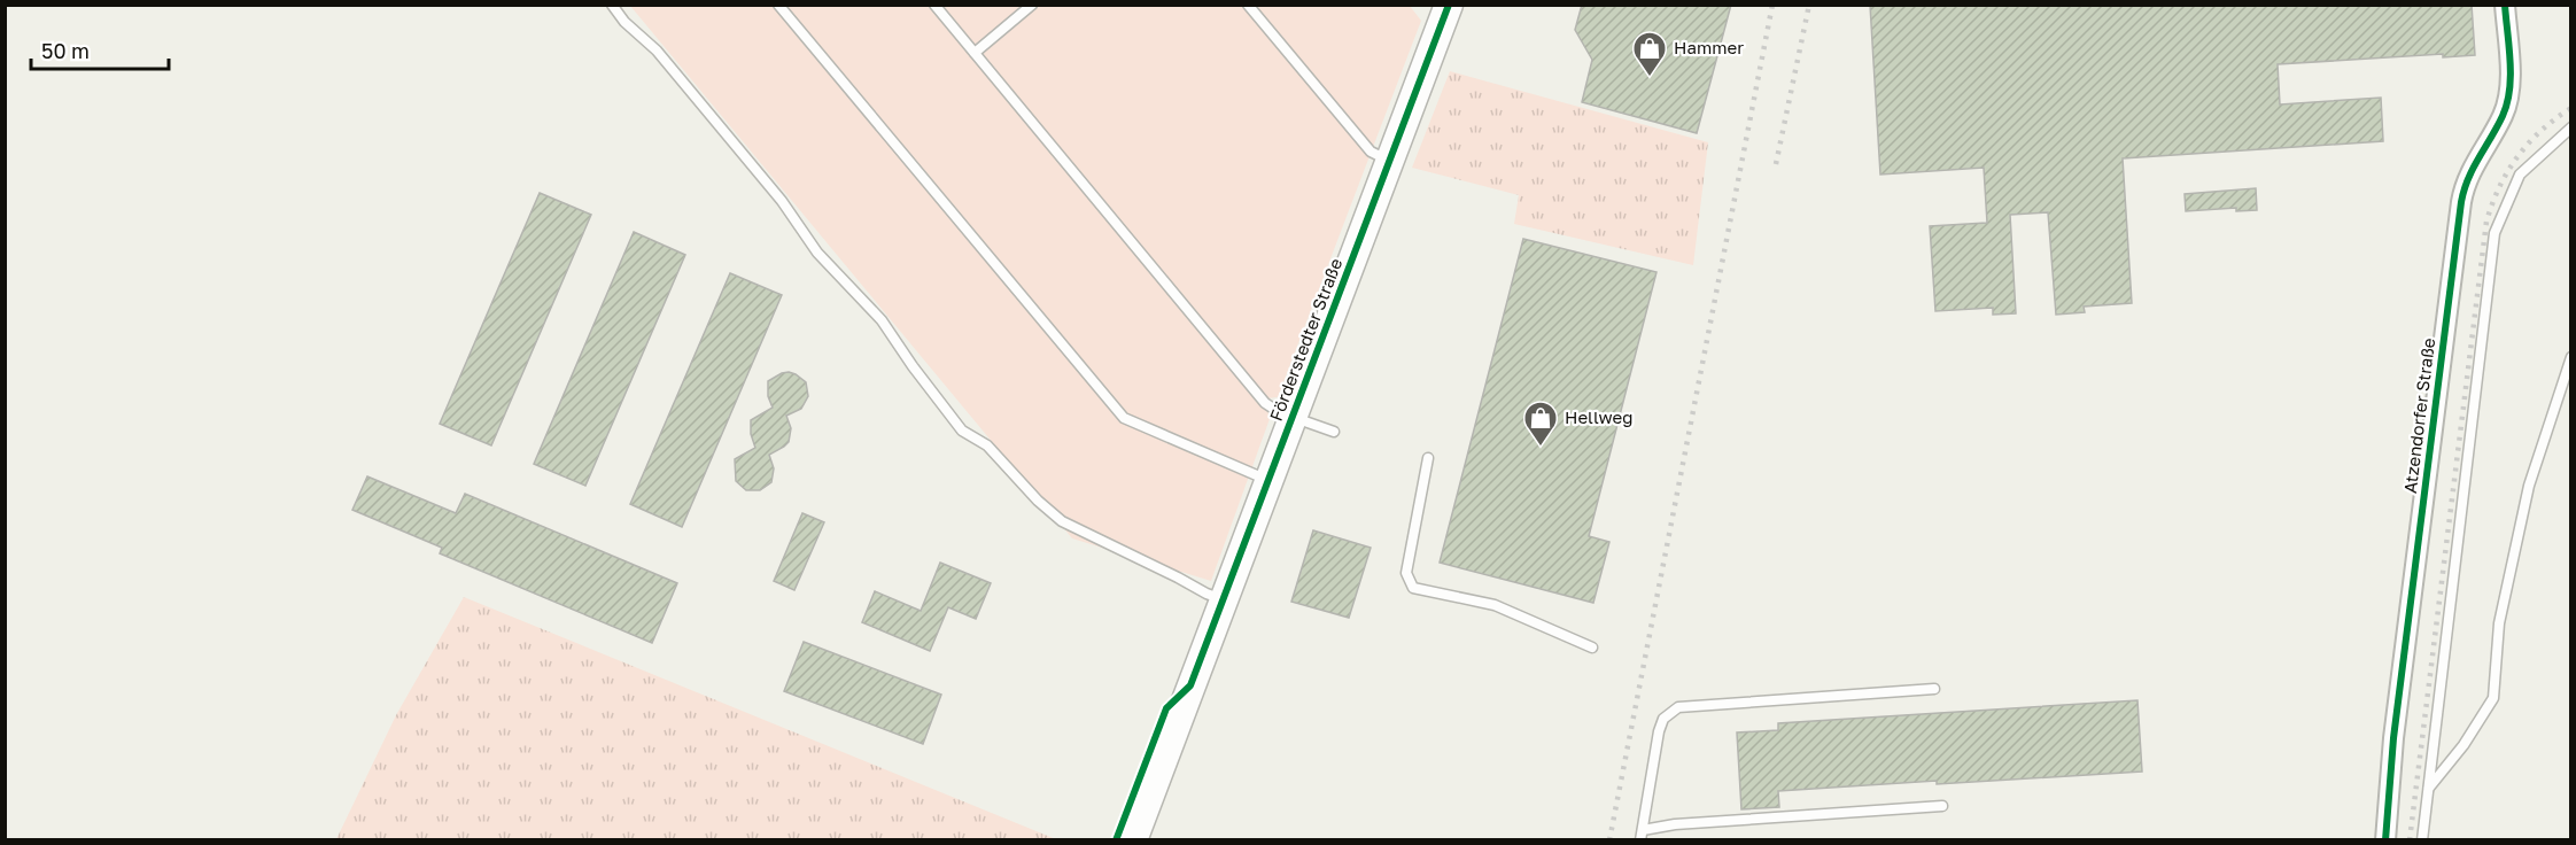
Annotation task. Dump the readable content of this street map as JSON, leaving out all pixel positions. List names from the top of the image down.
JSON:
{
  "streets": {
    "main road": ["Förderstedter Straße"],
    "street": ["Atzendorfer Straße"]
  },
  "places": {
    "shop": ["Hammer", "Hellweg"]
  },
  "scale_bar": "50 m"
}
